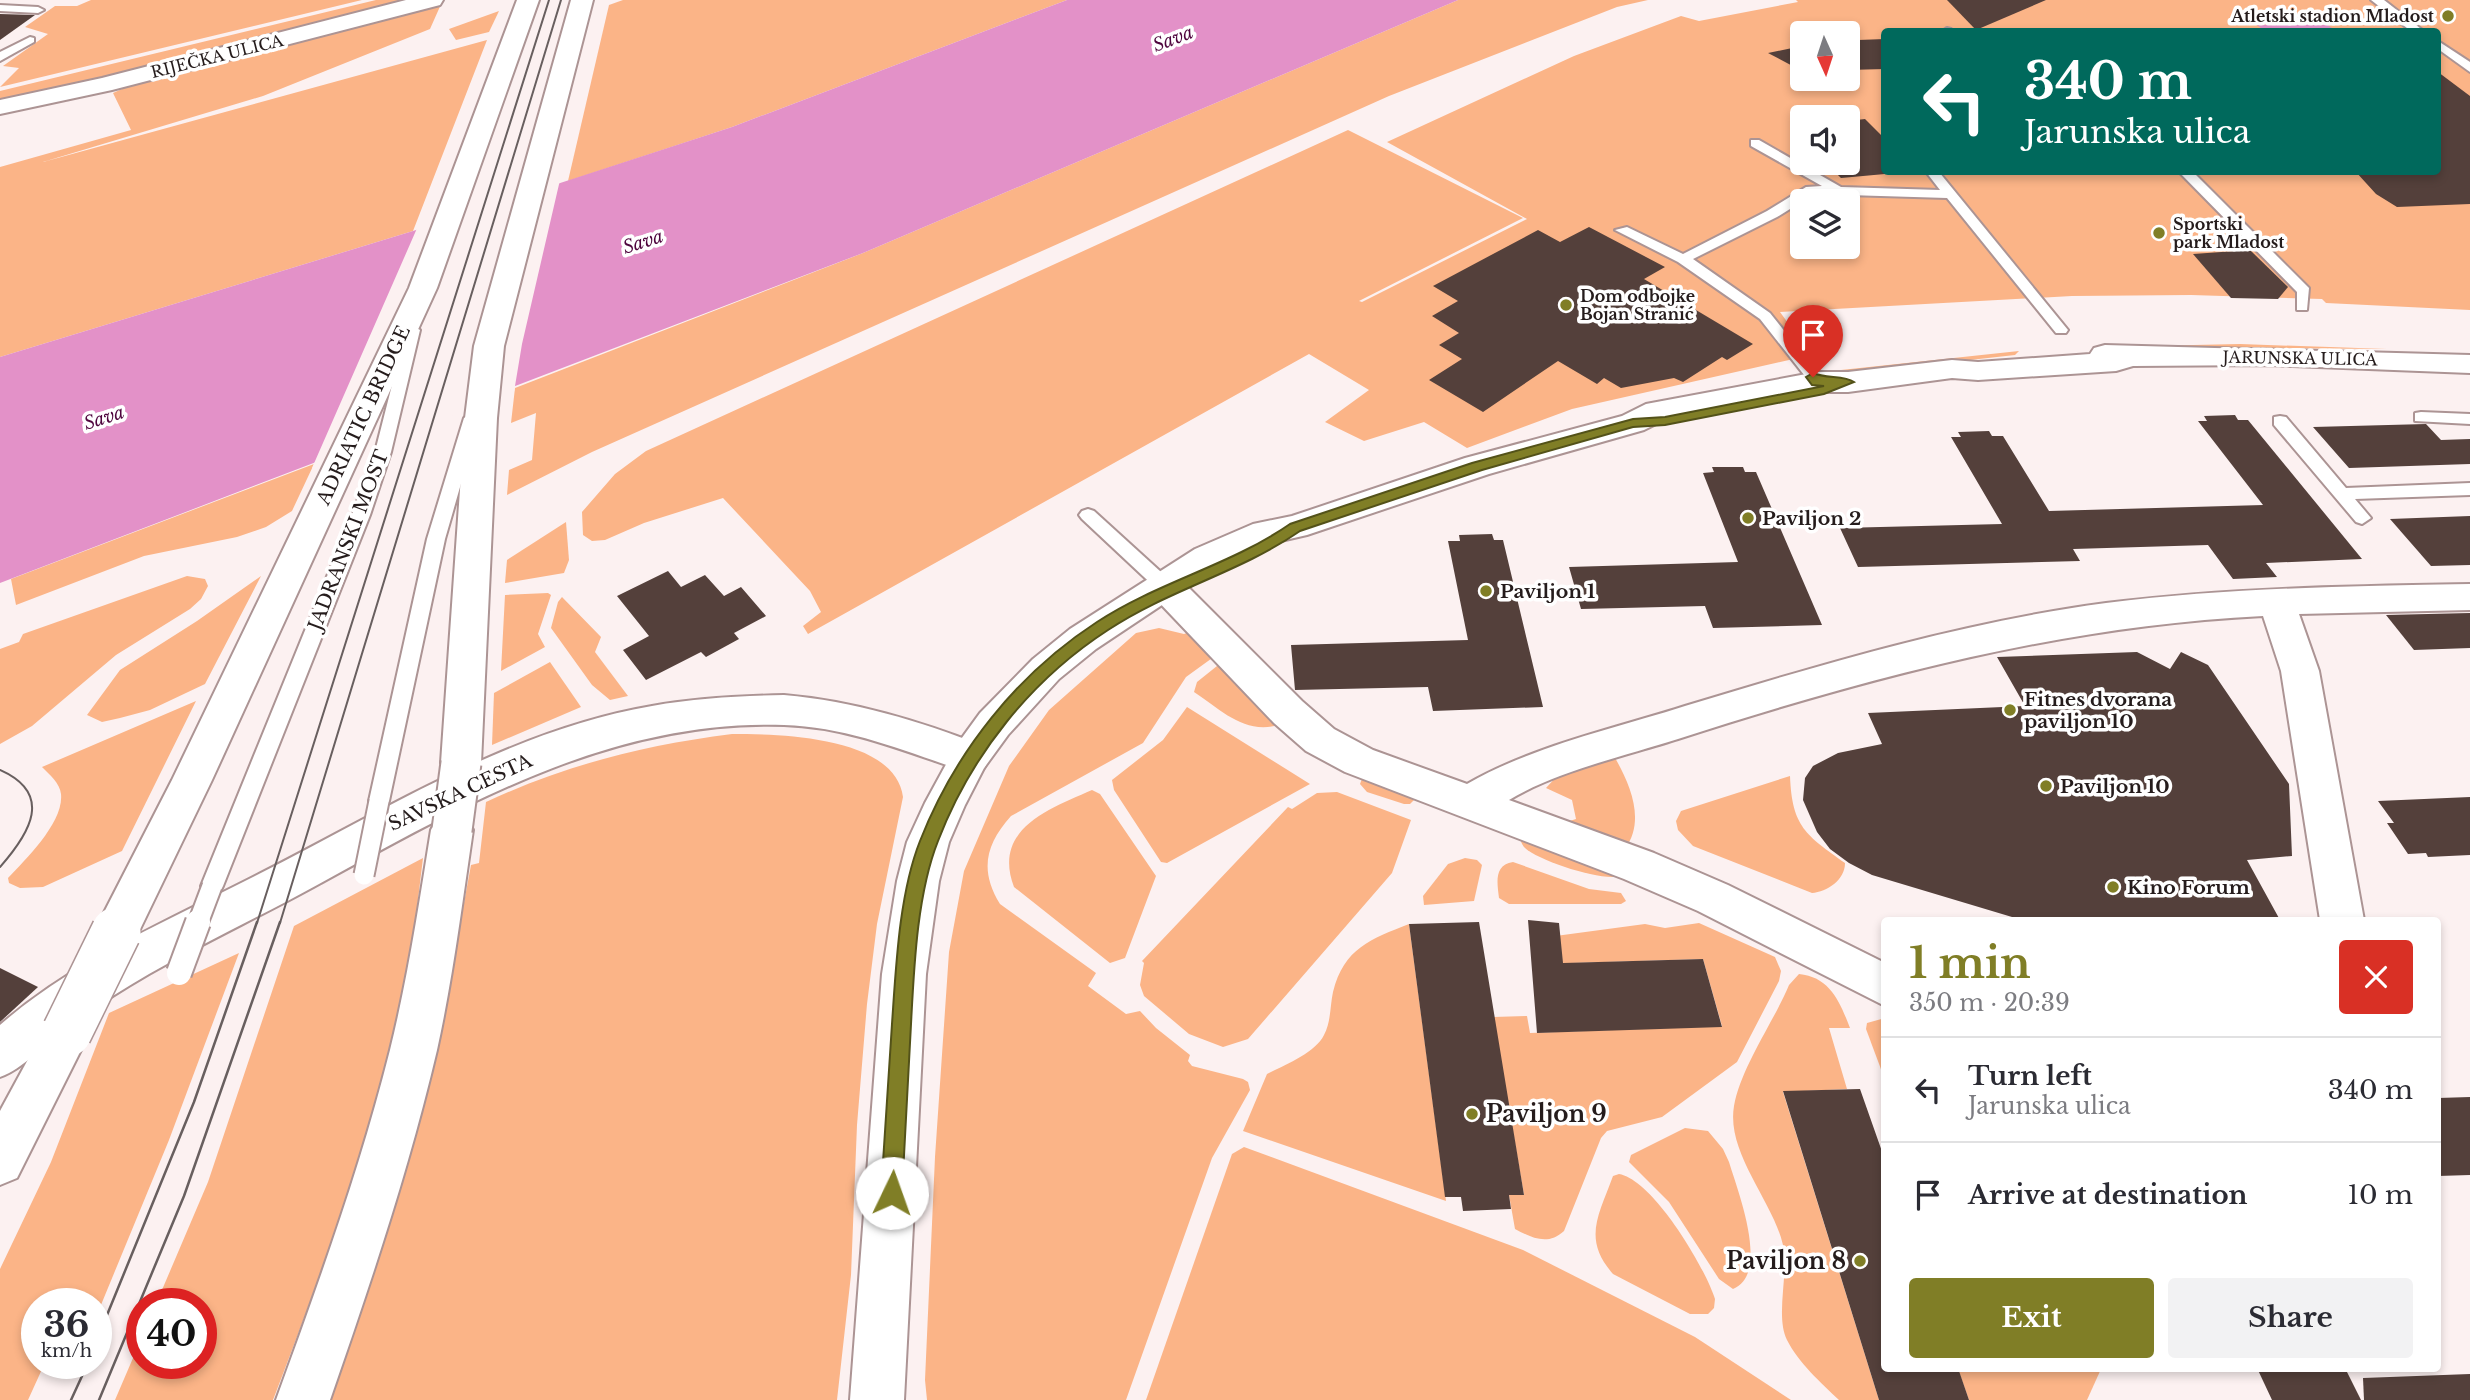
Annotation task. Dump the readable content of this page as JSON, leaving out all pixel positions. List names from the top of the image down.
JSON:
{
  "streets": {
    "street": [
      "RIJEČKA ULICA",
      "JARUNSKA ULICA",
      "ADRIATIC BRIDGE",
      "SAVSKA CESTA"
    ],
    "lane": ["JADRANSKI MOST"]
  },
  "crossings": [
    ["JARUNSKA ULICA", "SAVSKA CESTA"],
    ["ADRIATIC BRIDGE", "JADRANSKI MOST"]
  ],
  "water": ["Sava"],
  "places": [
    "Atletski stadion Mladost",
    "Sportski park Mladost",
    "Dom odbojke Bojan Stranić",
    "Paviljon 2",
    "Paviljon 1",
    "Fitnes dvorana paviljon 10",
    "Paviljon 10",
    "Kino Forum",
    "Paviljon 9",
    "Paviljon 8"
  ],
  "north": "bottom",
  "page": {
    "turn": ["340 m", "Jarunska ulica"],
    "heading": ["1 min", "350 m · 20:39"],
    "list": [
      {
        "name": "Turn left",
        "note": "Jarunska ulica",
        "value": "340 m"
      },
      {
        "name": "Arrive at destination",
        "value": "10 m"
      }
    ],
    "buttons": ["Exit", "Share"],
    "speed": "36 km/h",
    "limit": "40"
  }
}
